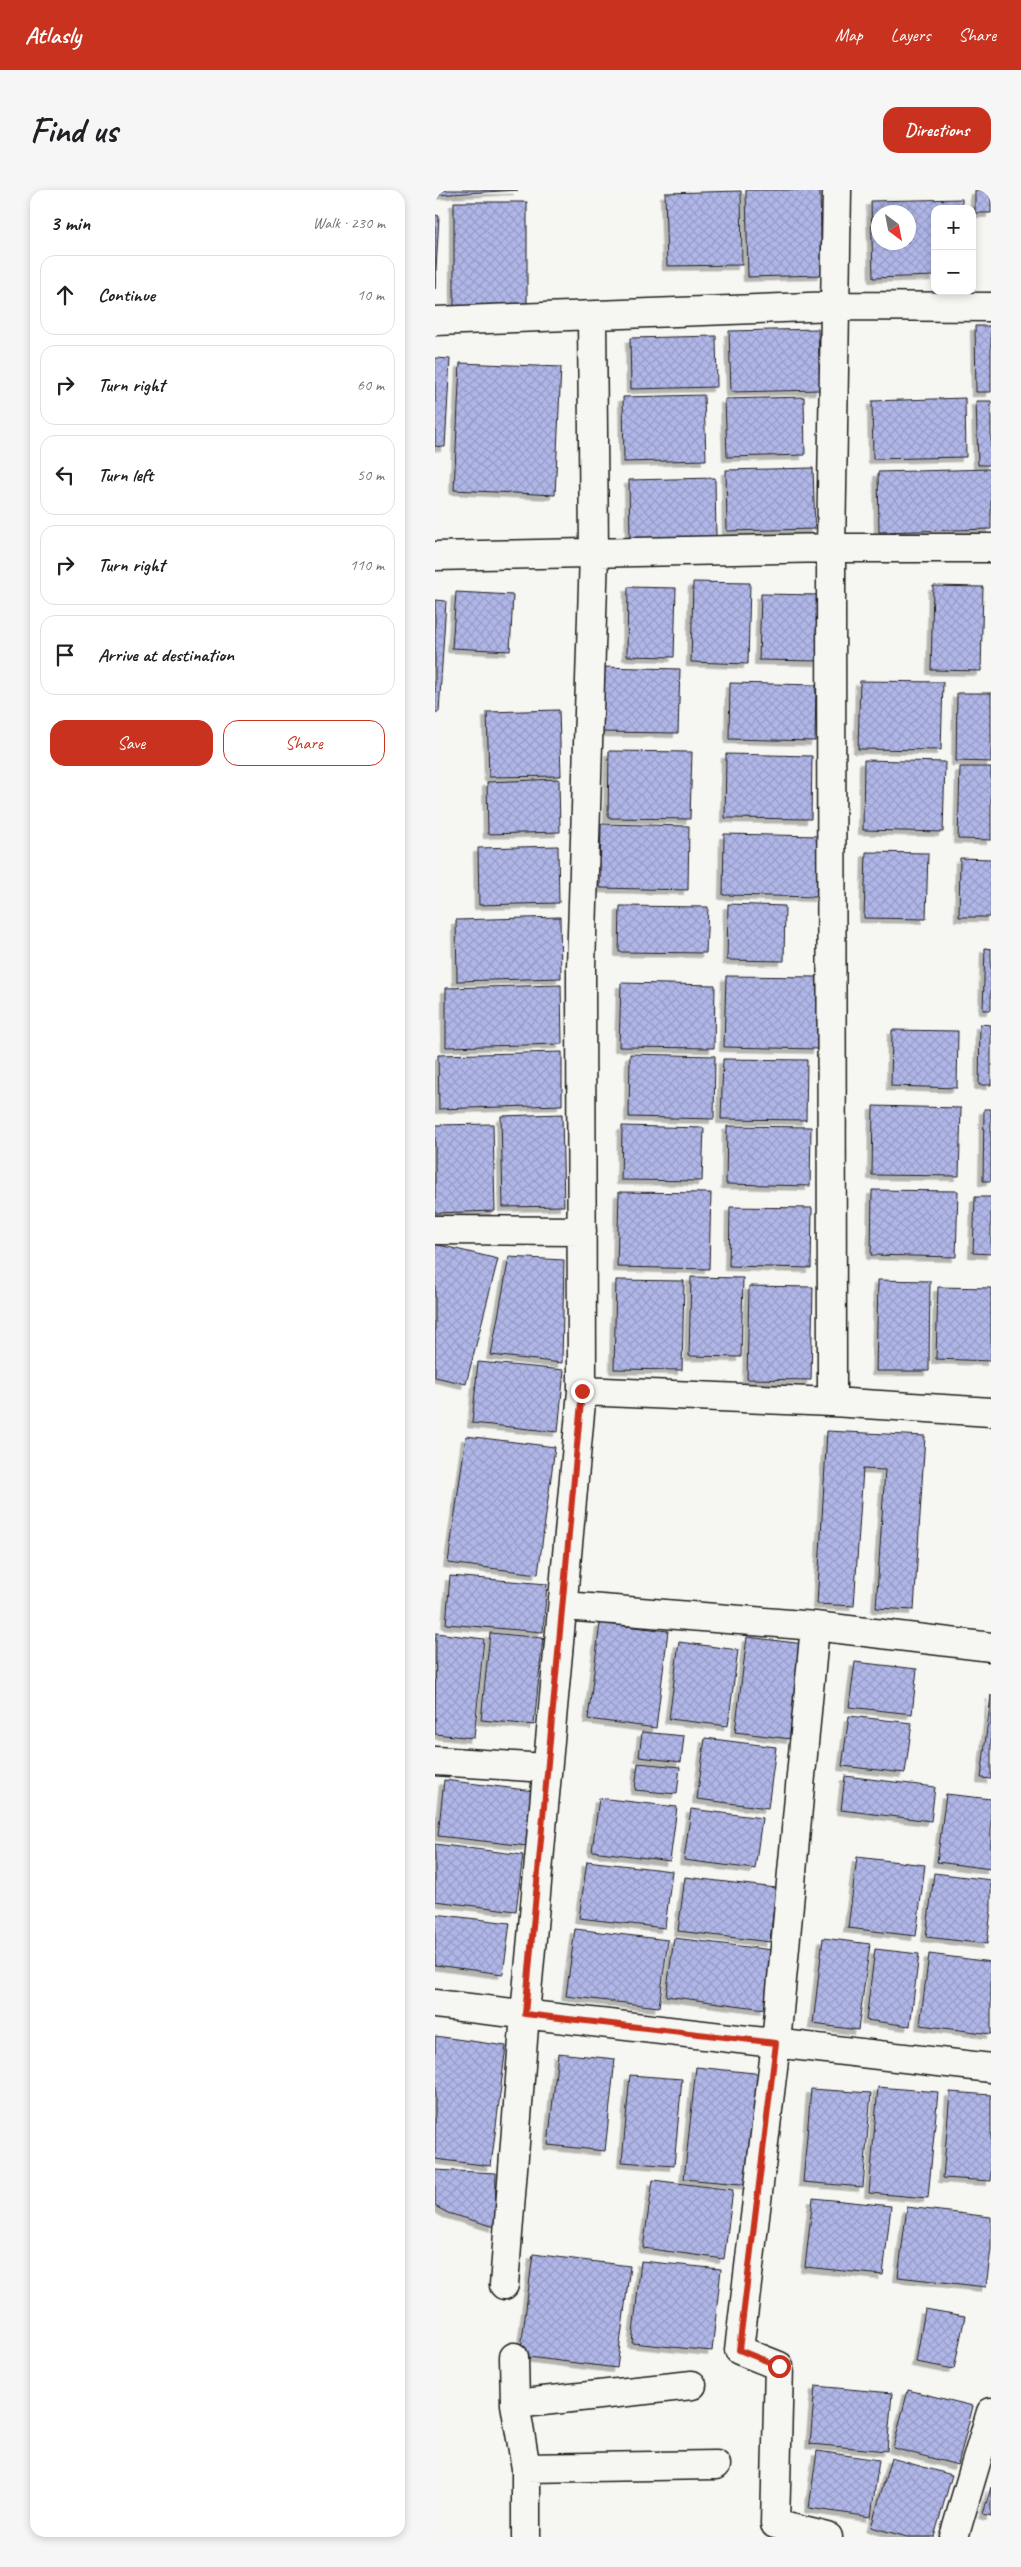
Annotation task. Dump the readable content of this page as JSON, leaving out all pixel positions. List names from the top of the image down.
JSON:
{
  "north": "bottom right",
  "page": {
    "header": "Atlasly",
    "nav": ["Map", "Layers", "Share"],
    "buttons": [
      "Directions",
      ["Save", "Share"]
    ],
    "title": "Find us",
    "heading": ["3 min", "Walk · 230 m"],
    "map_buttons": ["+", "−"],
    "list": [
      ["Continue", "10 m"],
      ["Turn right", "60 m"],
      ["Turn left", "50 m"],
      ["Turn right", "110 m"],
      "Arrive at destination"
    ]
  }
}
